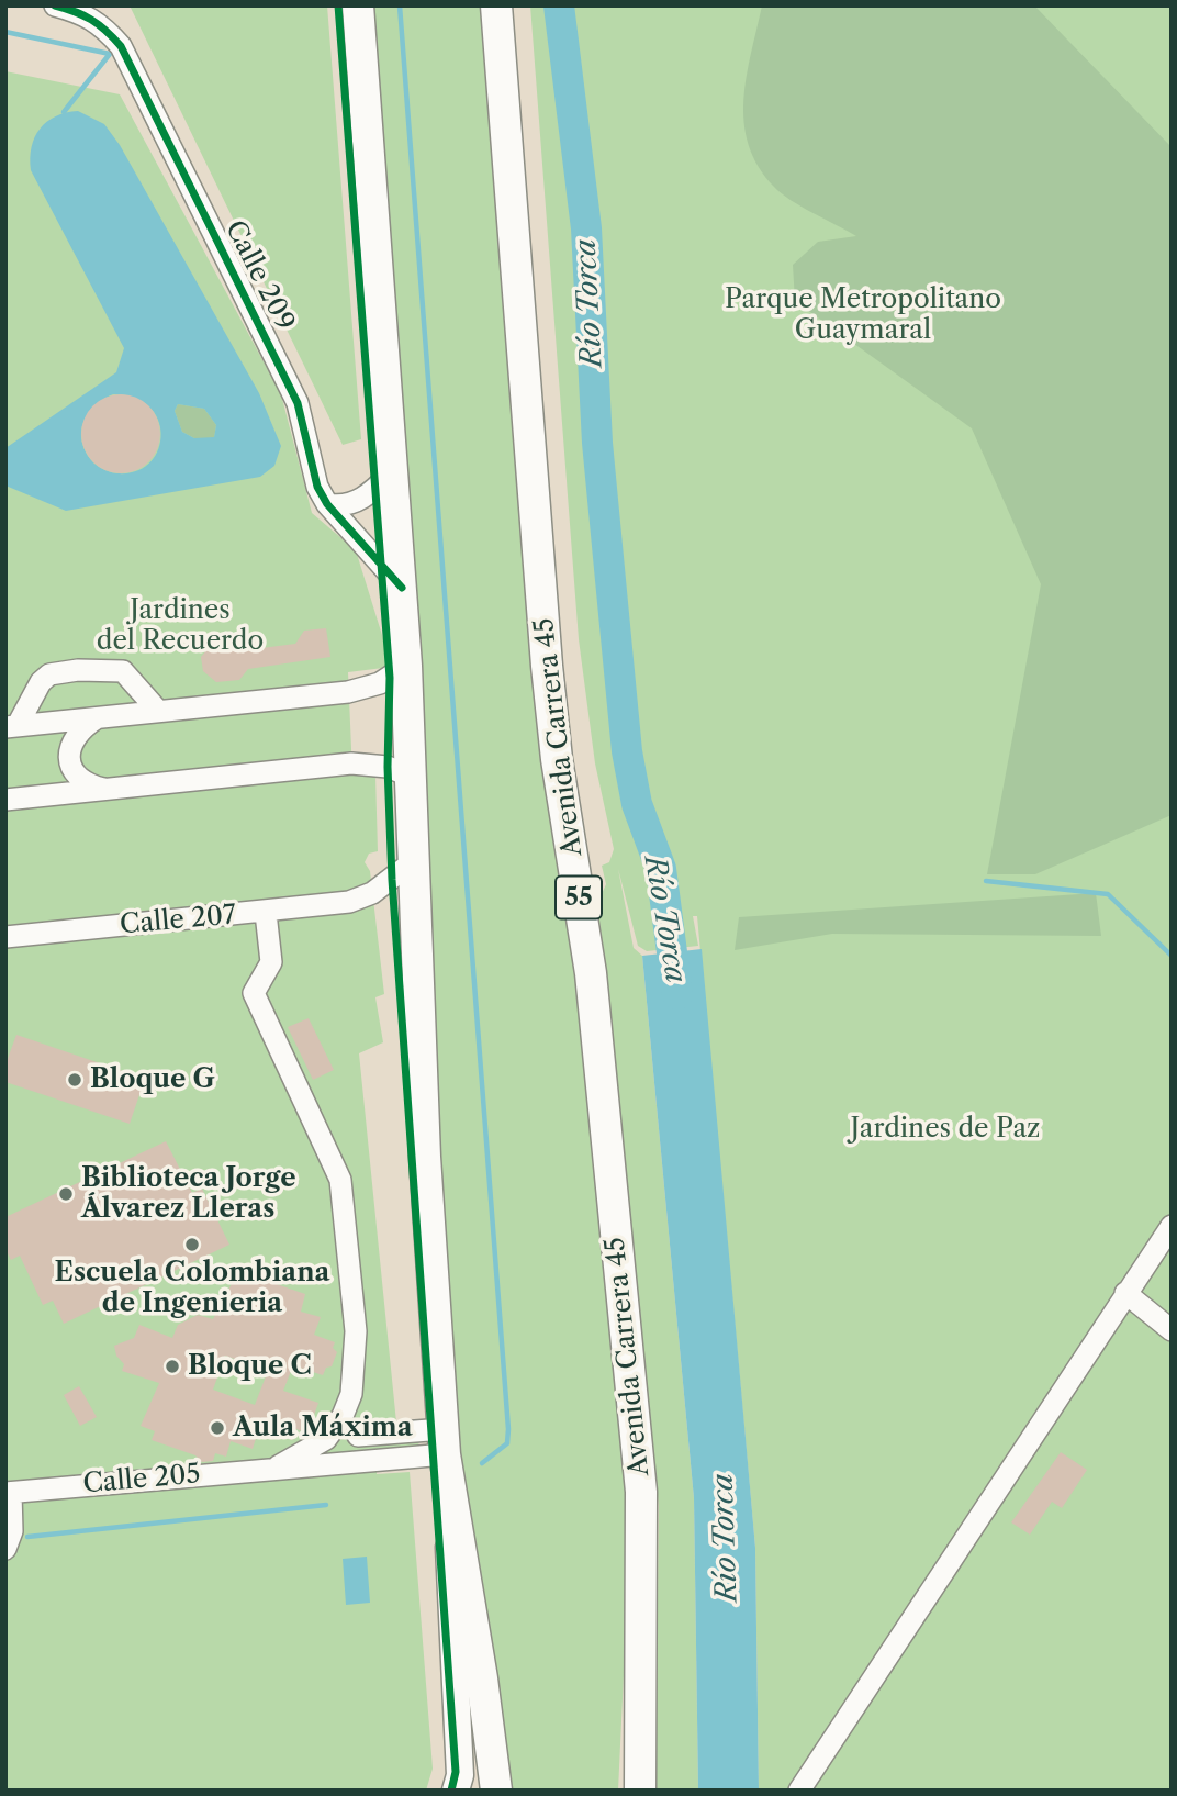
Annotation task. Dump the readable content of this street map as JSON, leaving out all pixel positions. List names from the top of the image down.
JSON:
{
  "streets": {
    "highway": ["Avenida Carrera 45", "55"],
    "street": ["Calle 209", "Calle 207", "Calle 205"]
  },
  "water": ["Río Torca"],
  "parks": ["Parque Metropolitano Guaymaral", "Jardines del Recuerdo", "Jardines de Paz"],
  "places": [
    "Bloque G",
    "Biblioteca Jorge Álvarez Lleras",
    "Escuela Colombiana de Ingenieria",
    "Bloque C",
    "Aula Máxima"
  ]
}
